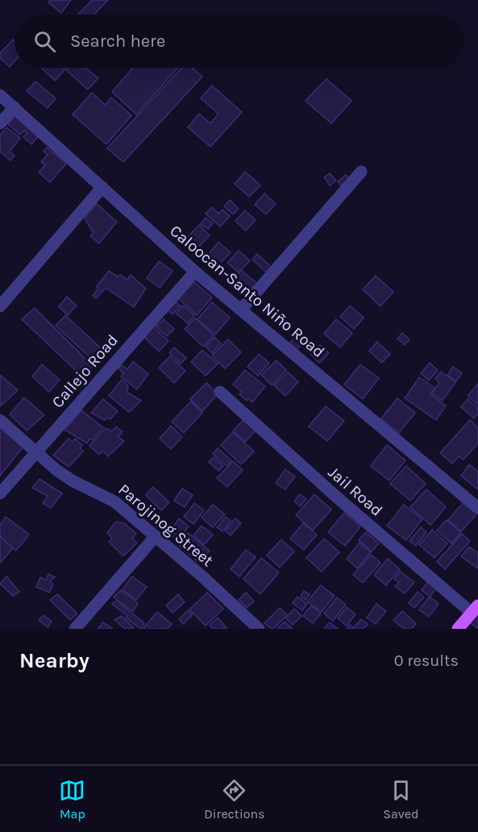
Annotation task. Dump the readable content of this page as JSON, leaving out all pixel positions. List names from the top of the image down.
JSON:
{
  "streets": {
    "street": [
      "Caloocan-Santo Niño Road",
      "Callejo Road",
      "Jail Road",
      "Parojinog Street"
    ]
  },
  "crossings": [
    ["Caloocan-Santo Niño Road", "Callejo Road"],
    ["Callejo Road", "Parojinog Street"]
  ],
  "page": {
    "search": "Search here",
    "heading": ["Nearby", "0 results"],
    "nav": ["Map", "Directions", "Saved"]
  }
}
